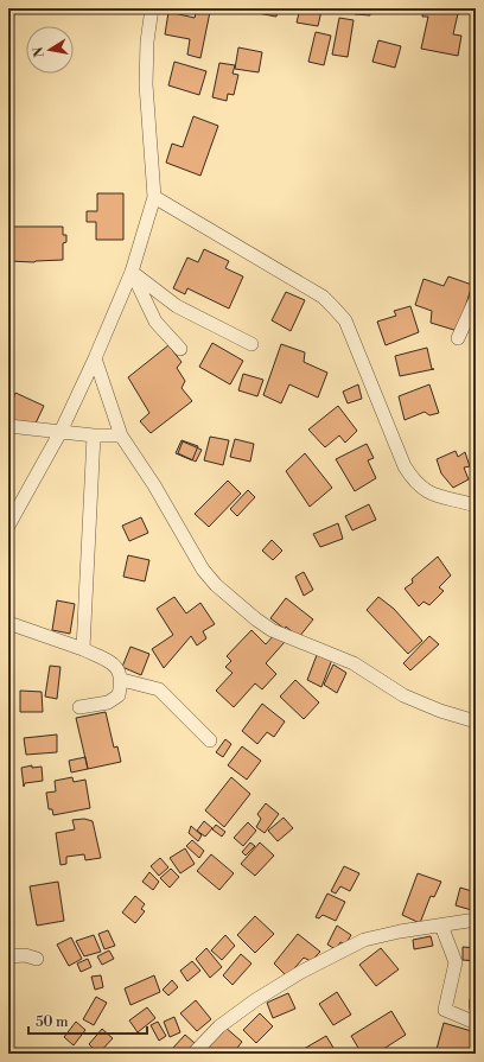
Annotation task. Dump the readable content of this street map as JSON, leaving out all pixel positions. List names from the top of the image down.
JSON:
{
  "scale_bar": "50 m",
  "north": "left"
}
